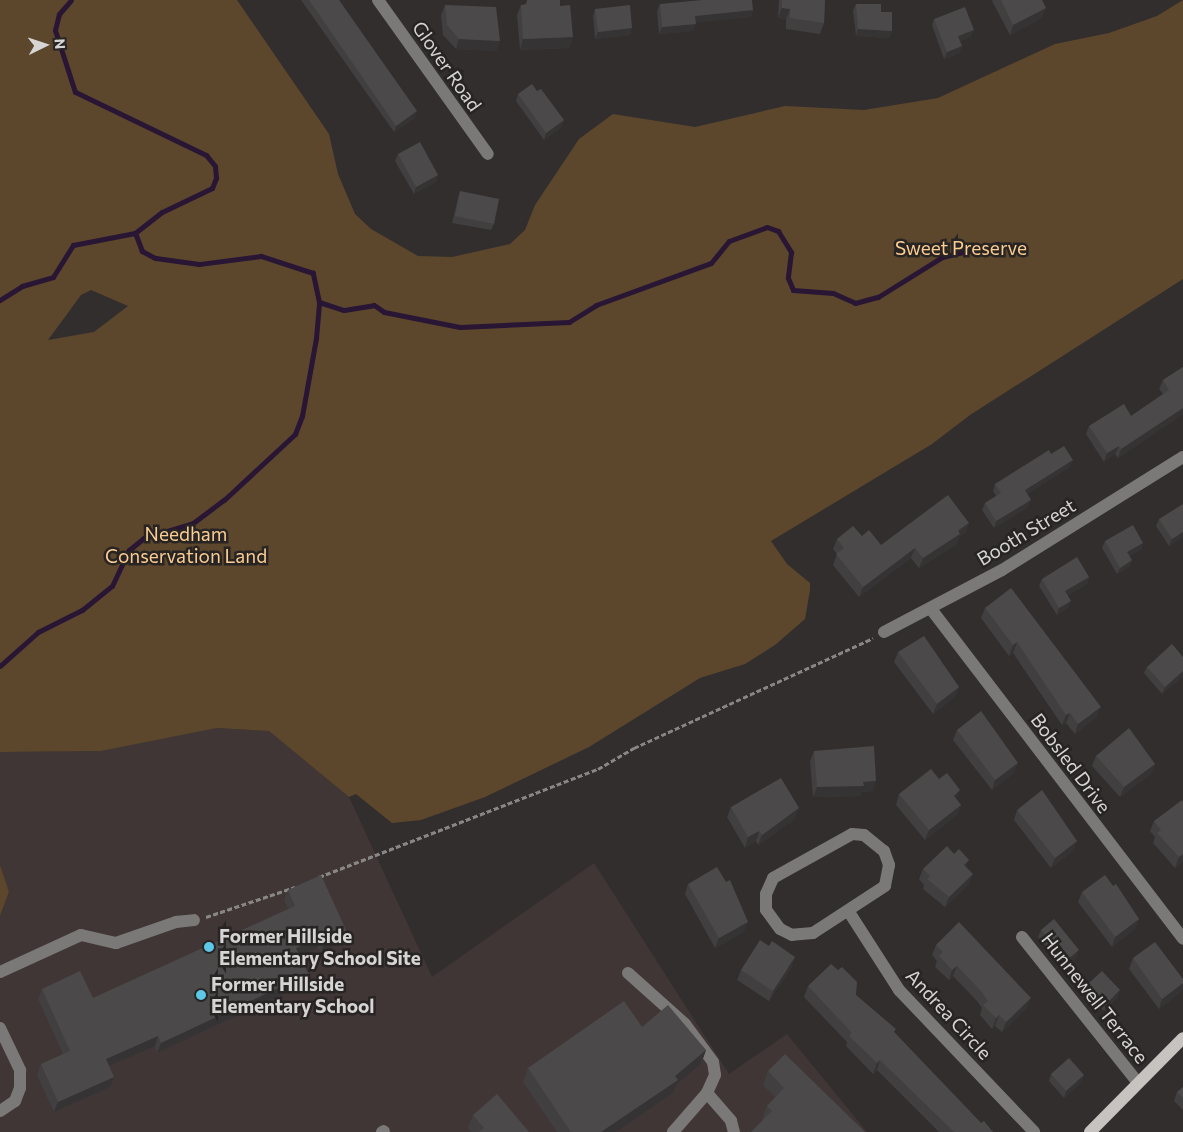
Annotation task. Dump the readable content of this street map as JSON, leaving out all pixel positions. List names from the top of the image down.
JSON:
{
  "streets": {
    "street": [
      "Glover Road",
      "Booth Street",
      "Bobsled Drive",
      "Hunnewell Terrace",
      "Andrea Circle"
    ]
  },
  "crossings": [
    ["Booth Street", "Bobsled Drive"]
  ],
  "parks": ["Sweet Preserve", "Needham Conservation Land"],
  "places": ["Former Hillside Elementary School Site", "Former Hillside Elementary School"],
  "north": "right"
}
